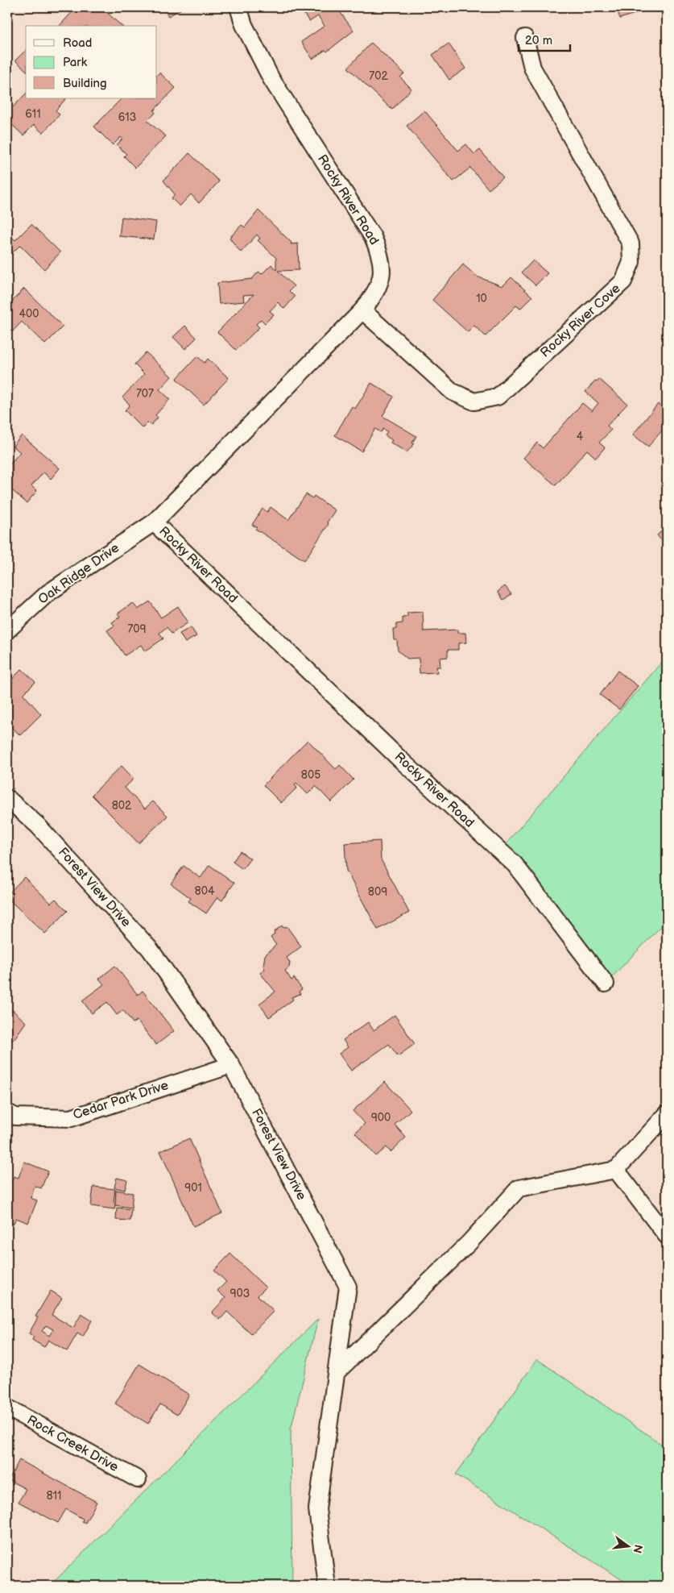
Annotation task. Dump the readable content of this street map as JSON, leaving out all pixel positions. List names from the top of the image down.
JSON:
{
  "streets": {
    "street": [
      "Rocky River Road",
      "Rocky River Cove",
      "Oak Ridge Drive",
      "Forest View Drive",
      "Cedar Park Drive",
      "Rock Creek Drive"
    ]
  },
  "crossings": [
    ["Rocky River Road", "Rocky River Cove"],
    ["Rocky River Road", "Oak Ridge Drive"],
    ["Forest View Drive", "Cedar Park Drive"]
  ],
  "house_numbers": [
    "702",
    "611",
    "613",
    "10",
    "400",
    "707",
    "4",
    "709",
    "805",
    "802",
    "804",
    "809",
    "900",
    "901",
    "903",
    "811"
  ],
  "legend": ["Road", "Park", "Building"],
  "scale_bar": "20 m",
  "north": "right"
}
